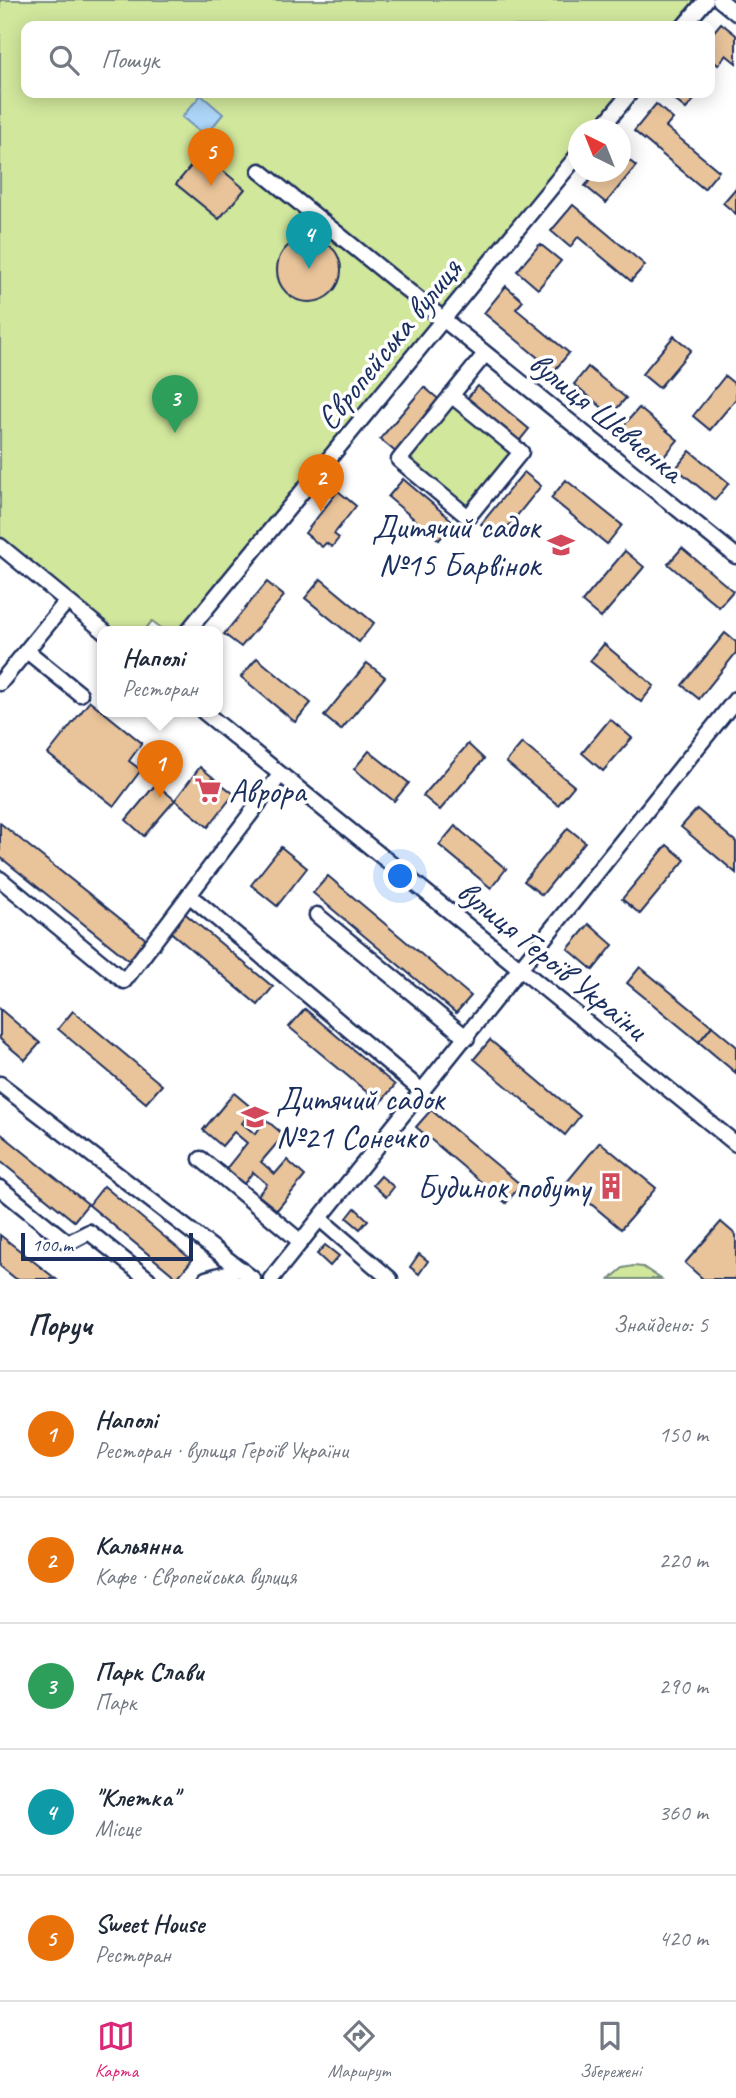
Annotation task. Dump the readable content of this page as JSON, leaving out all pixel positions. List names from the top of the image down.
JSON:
{
  "streets": {
    "street": ["Європейська вулиця", "вулиця Шевченка", "вулиця Героїв України"]
  },
  "crossings": [
    ["Європейська вулиця", "вулиця Шевченка"]
  ],
  "places": {
    "school or university": ["Дитячий садок №15 Барвінок", "Дитячий садок №21 Сонечко"],
    "supermarket": ["Аврора"],
    "building": ["Будинок побуту"]
  },
  "scale_bar": "100 m",
  "north": "top left",
  "page": {
    "search": "Пошук",
    "pins": [
      "5",
      "4",
      "3",
      "2",
      "1"
    ],
    "popup": ["Наполі", "Ресторан"],
    "scale": "100 m",
    "heading": ["Поруч", "Знайдено: 5"],
    "list": [
      {
        "mark": "1",
        "name": "Наполі",
        "note": "Ресторан · вулиця Героїв України",
        "value": "150 m"
      },
      {
        "mark": "2",
        "name": "Кальянна",
        "note": "Кафе · Європейська вулиця",
        "value": "220 m"
      },
      {
        "mark": "3",
        "name": "Парк Слави",
        "note": "Парк",
        "value": "290 m"
      },
      {
        "mark": "4",
        "name": "\"Клетка\"",
        "note": "Місце",
        "value": "360 m"
      },
      {
        "mark": "5",
        "name": "Sweet House",
        "note": "Ресторан",
        "value": "420 m"
      }
    ],
    "nav": ["Карта", "Маршрут", "Збережені"]
  }
}
